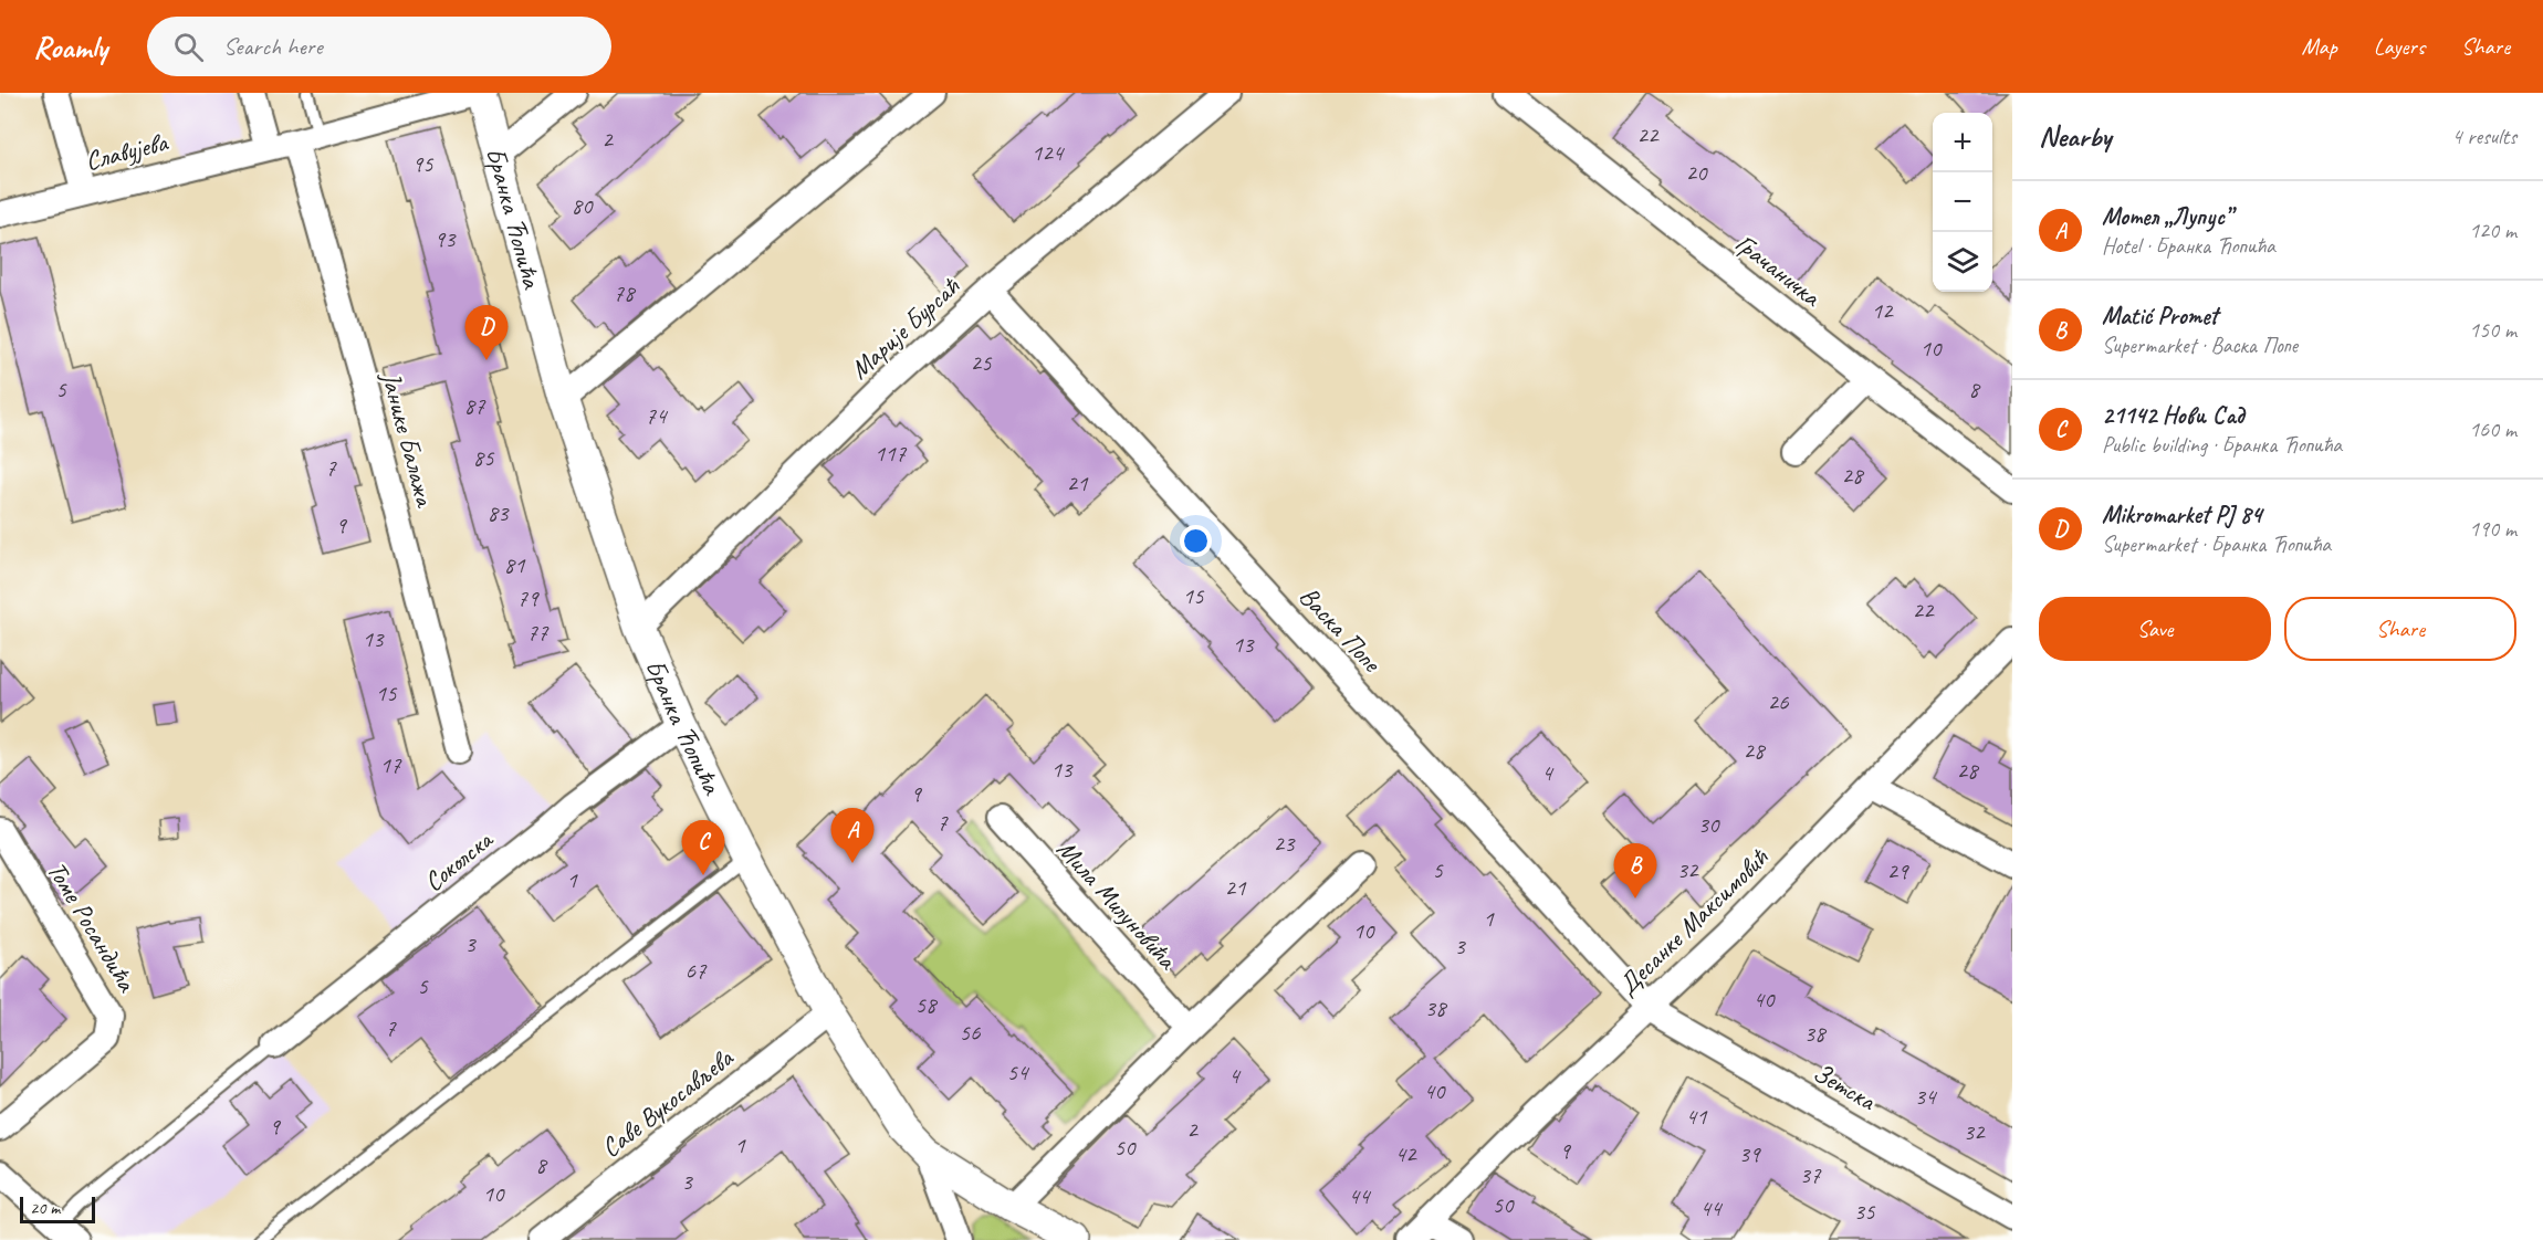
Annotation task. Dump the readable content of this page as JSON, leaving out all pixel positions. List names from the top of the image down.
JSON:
{
  "streets": {
    "street": [
      "Славујева",
      "Бранка Ћопића",
      "Грачаничка",
      "Марије Бурсаћ",
      "Јанике Балажа",
      "Васка Попе",
      "Соколска",
      "Мила Милуновића",
      "Десанке Максимовић",
      "Томе Росандића",
      "Зетска",
      "Саве Вукосављева"
    ]
  },
  "crossings": [
    ["Славујева", "Јанике Балажа"],
    ["Бранка Ћопића", "Марије Бурсаћ"],
    ["Бранка Ћопића", "Соколска"],
    ["Бранка Ћопића", "Саве Вукосављева"],
    ["Марије Бурсаћ", "Васка Попе"],
    ["Васка Попе", "Десанке Максимовић"],
    ["Васка Попе", "Зетска"],
    ["Десанке Максимовић", "Зетска"]
  ],
  "house_numbers": [
    "22",
    "2",
    "124",
    "95",
    "20",
    "80",
    "93",
    "78",
    "12",
    "10",
    "25",
    "5",
    "8",
    "87",
    "74",
    "117",
    "85",
    "7",
    "28",
    "21",
    "83",
    "9",
    "81",
    "15",
    "79",
    "22",
    "77",
    "13",
    "13",
    "15",
    "26",
    "28",
    "17",
    "13",
    "28",
    "4",
    "9",
    "7",
    "30",
    "23",
    "5",
    "32",
    "29",
    "1",
    "21",
    "1",
    "10",
    "3",
    "3",
    "67",
    "5",
    "40",
    "58",
    "38",
    "7",
    "56",
    "38",
    "54",
    "4",
    "40",
    "34",
    "41",
    "9",
    "2",
    "32",
    "1",
    "50",
    "9",
    "42",
    "39",
    "8",
    "37",
    "3",
    "10",
    "44",
    "50",
    "44",
    "35"
  ],
  "scale_bar": "20 m",
  "page": {
    "header": "Roamly",
    "search": "Search here",
    "nav": ["Map", "Layers", "Share"],
    "heading": ["Nearby", "4 results"],
    "map_buttons": ["+", "−"],
    "list": [
      {
        "mark": "A",
        "name": "Мотел „Лупус”",
        "note": "Hotel · Бранка Ћопића",
        "value": "120 m"
      },
      {
        "mark": "B",
        "name": "Matić Promet",
        "note": "Supermarket · Васка Попе",
        "value": "150 m"
      },
      {
        "mark": "C",
        "name": "21142 Нови Сад",
        "note": "Public building · Бранка Ћопића",
        "value": "160 m"
      },
      {
        "mark": "D",
        "name": "Mikromarket PJ 84",
        "note": "Supermarket · Бранка Ћопића",
        "value": "190 m"
      }
    ],
    "pins": [
      "D",
      "A",
      "C",
      "B"
    ],
    "buttons": ["Save", "Share"],
    "scale": "20 m"
  }
}
